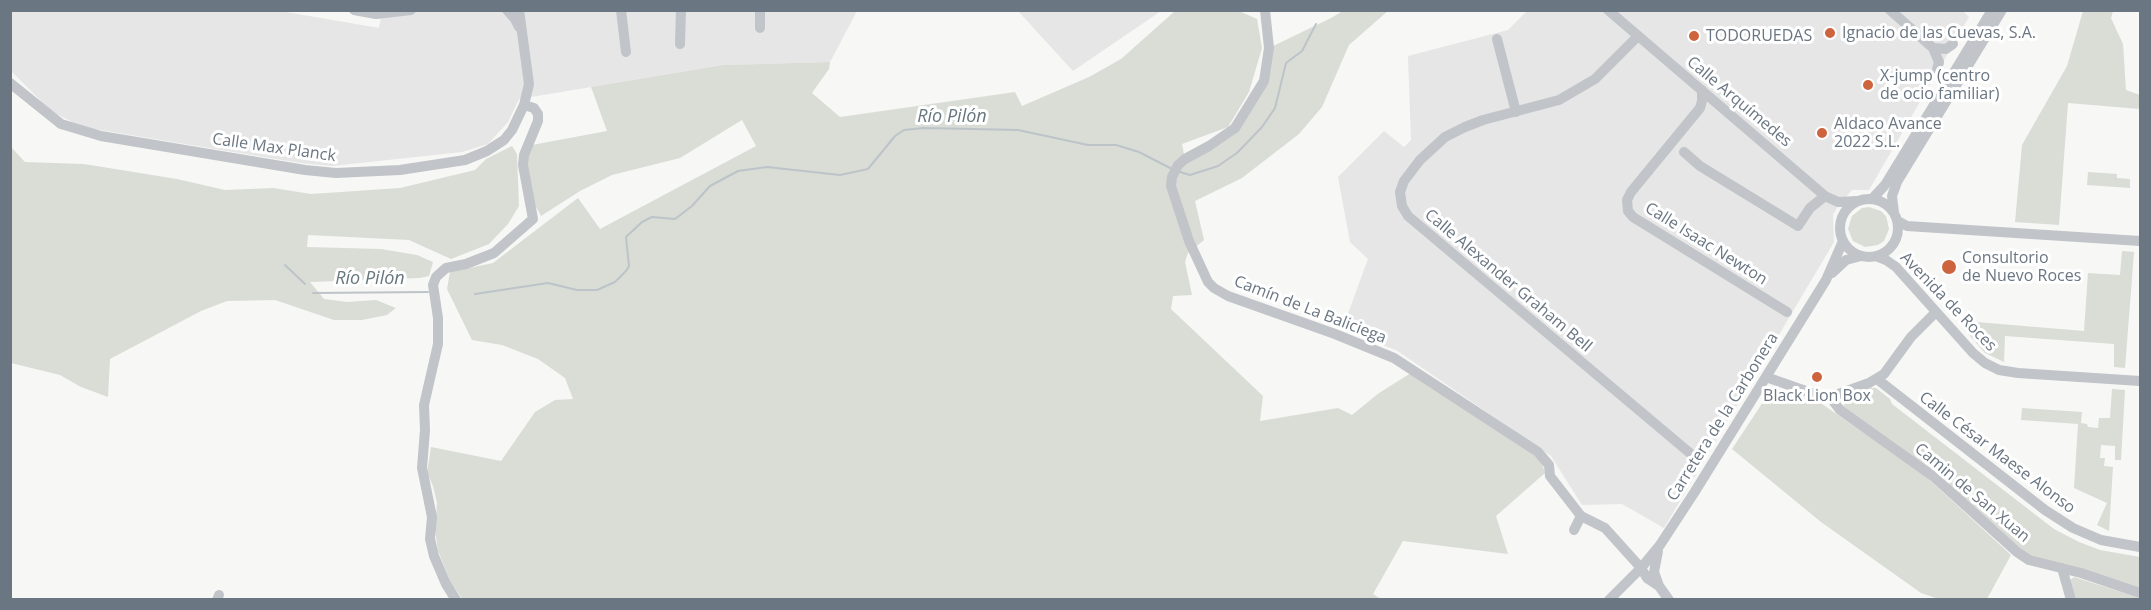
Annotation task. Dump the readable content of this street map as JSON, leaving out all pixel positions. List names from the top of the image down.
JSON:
{
  "streets": {
    "street": [
      "Calle Arquímedes",
      "Calle Max Planck",
      "Calle Isaac Newton",
      "Calle Alexander Graham Bell",
      "Avenida de Roces",
      "Camín de La Baliciega",
      "Carretera de la Carbonera",
      "Calle César Maese Alonso",
      "Camin de San Xuan"
    ]
  },
  "crossings": [
    ["Calle Arquímedes", "Calle Alexander Graham Bell"],
    ["Camín de La Baliciega", "Carretera de la Carbonera"]
  ],
  "water": ["Río Pilón"],
  "places": [
    "Ignacio de las Cuevas, S.A.",
    "TODORUEDAS",
    "X-jump (centro de ocio familiar)",
    "Aldaco Avance 2022 S.L.",
    "Consultorio de Nuevo Roces",
    "Black Lion Box"
  ]
}
